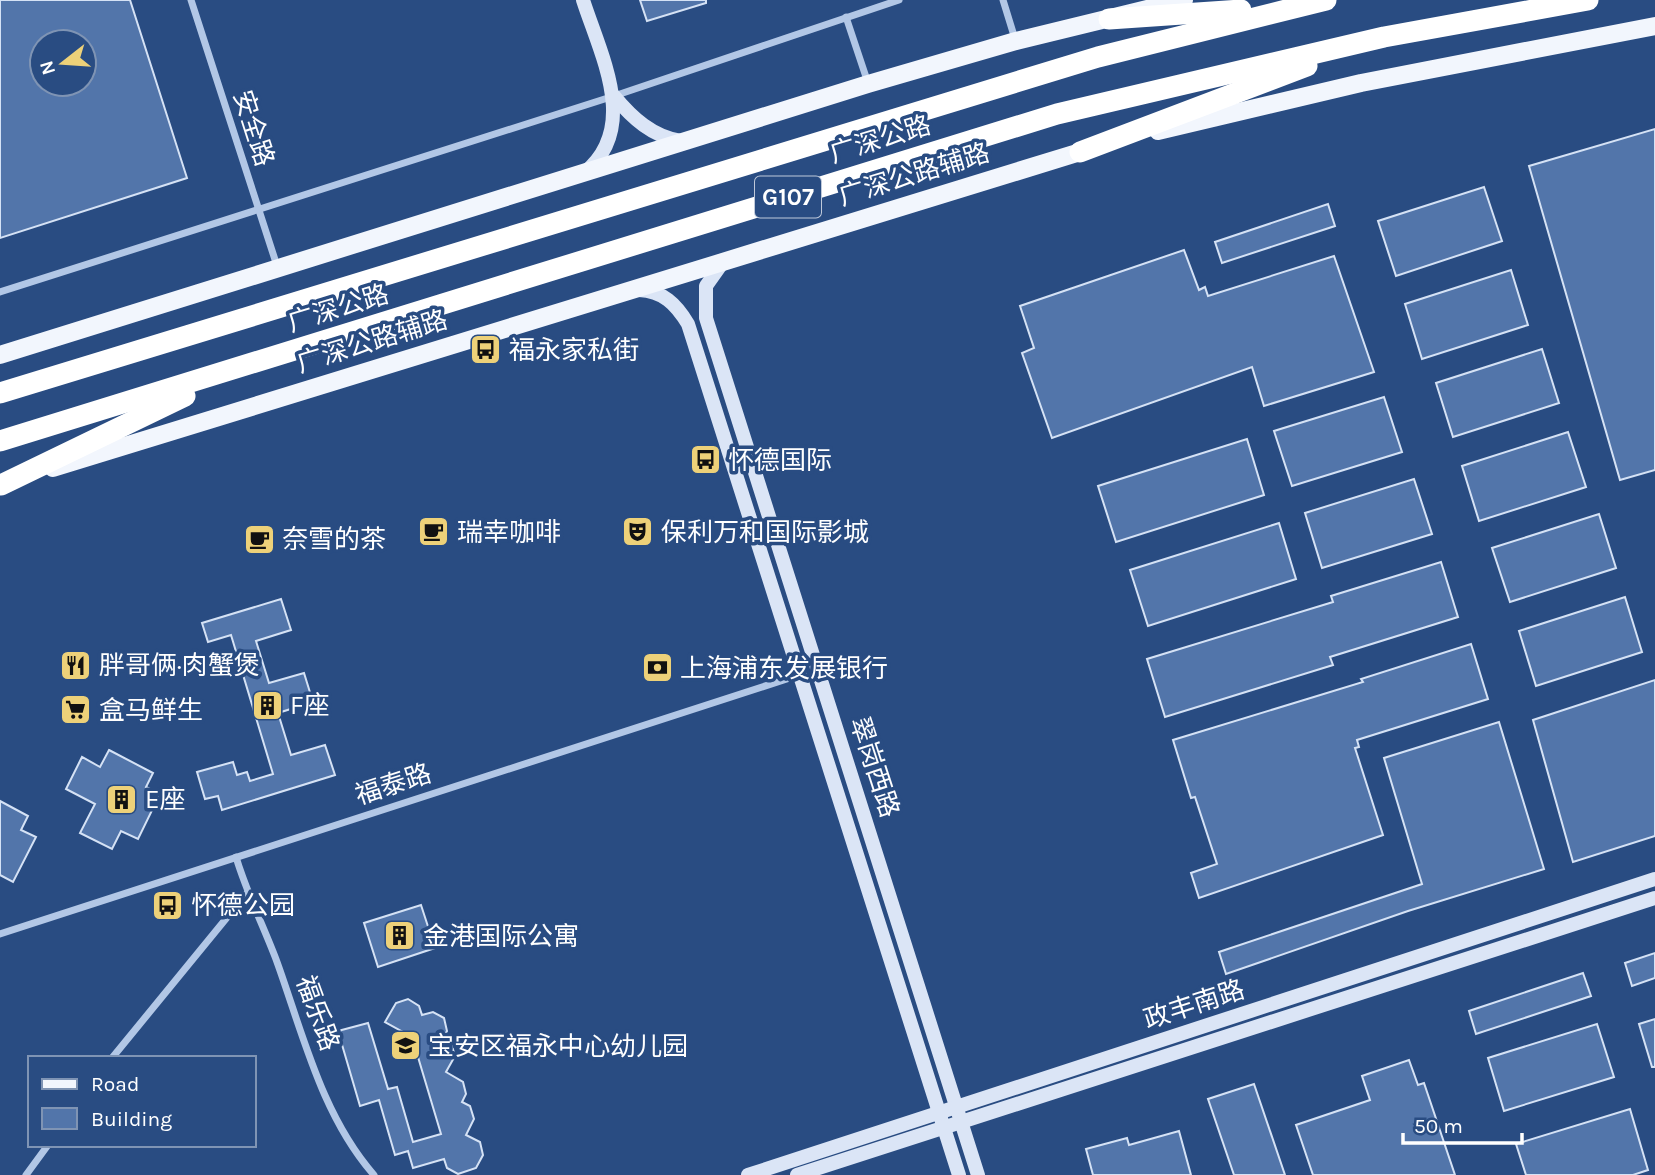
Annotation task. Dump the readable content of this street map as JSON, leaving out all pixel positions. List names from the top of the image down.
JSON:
{
  "streets": {
    "highway": ["广深公路", "G107"],
    "main road": ["广深公路辅路", "翠岗西路", "政丰南路"],
    "street": ["安全路", "福泰路", "福乐路"]
  },
  "crossings": [
    ["广深公路辅路", "翠岗西路"],
    ["翠岗西路", "福泰路"],
    ["翠岗西路", "政丰南路"],
    ["福泰路", "福乐路"]
  ],
  "places": {
    "bus stop": ["福永家私街", "怀德国际", "怀德公园"],
    "cafe": ["瑞幸咖啡", "奈雪的茶"],
    "theatre": ["保利万和国际影城"],
    "restaurant": ["胖哥俩·肉蟹煲"],
    "bank": ["上海浦东发展银行"],
    "building": ["F座", "E座", "金港国际公寓"],
    "supermarket": ["盒马鲜生"],
    "school or university": ["宝安区福永中心幼儿园"]
  },
  "legend": ["Road", "Building"],
  "scale_bar": "50 m",
  "north": "left"
}
